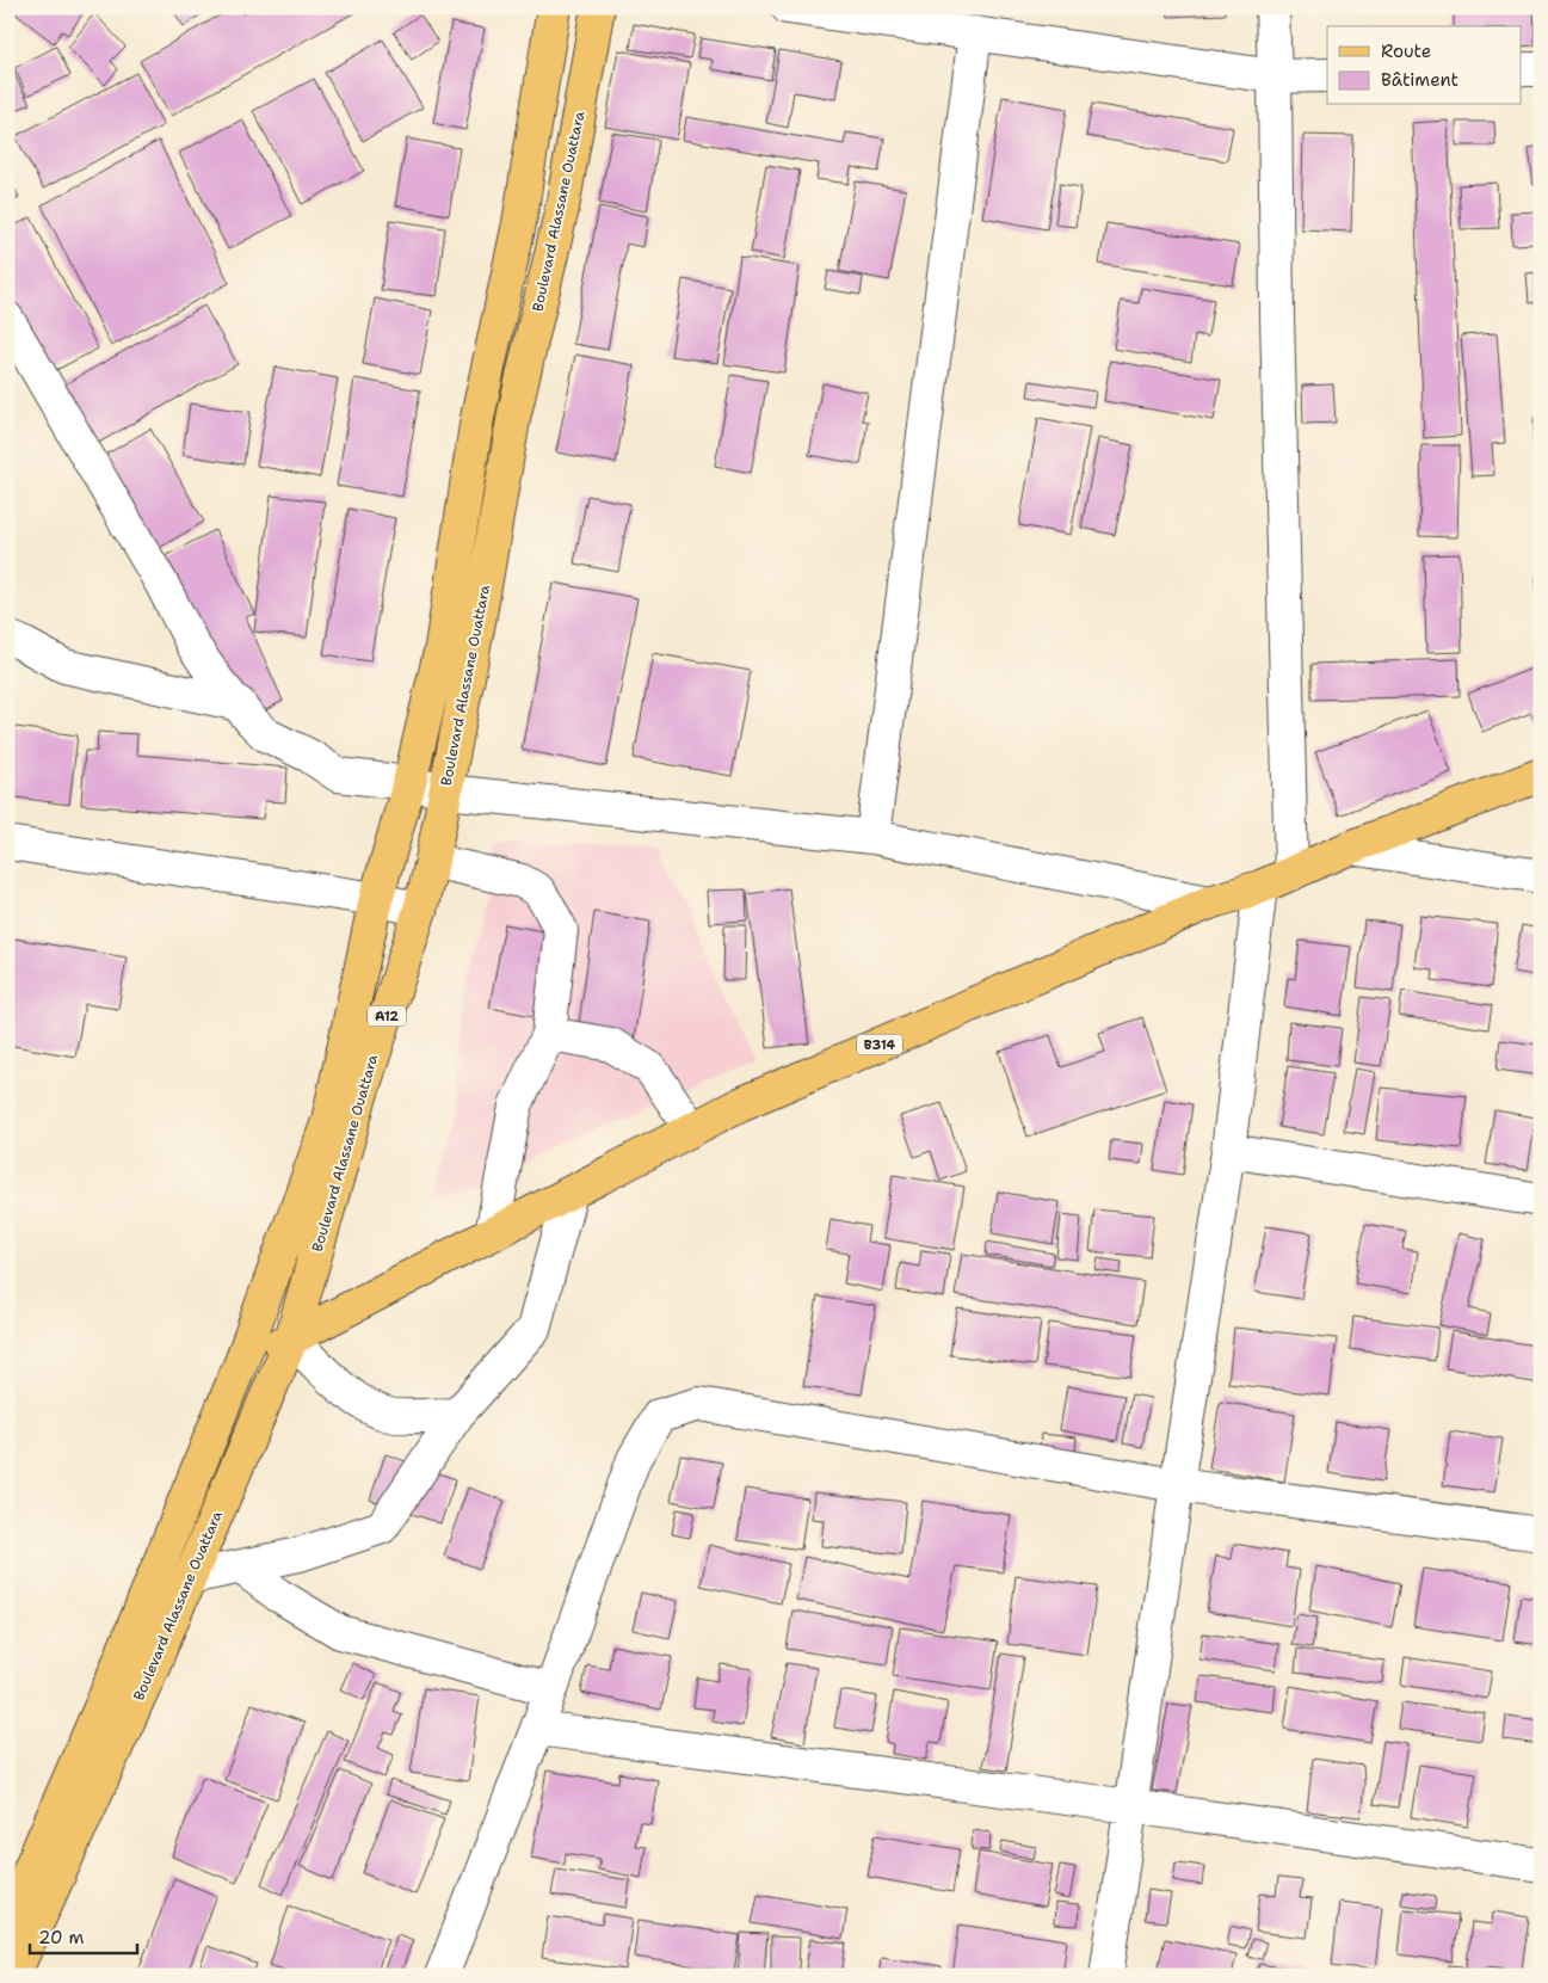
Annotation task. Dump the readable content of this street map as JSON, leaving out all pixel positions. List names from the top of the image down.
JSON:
{
  "streets": {
    "main road": ["Boulevard Alassane Ouattara", "A12", "B314"]
  },
  "crossings": [
    ["Boulevard Alassane Ouattara", "B314"]
  ],
  "legend": ["Route", "Bâtiment"],
  "scale_bar": "20 m"
}
